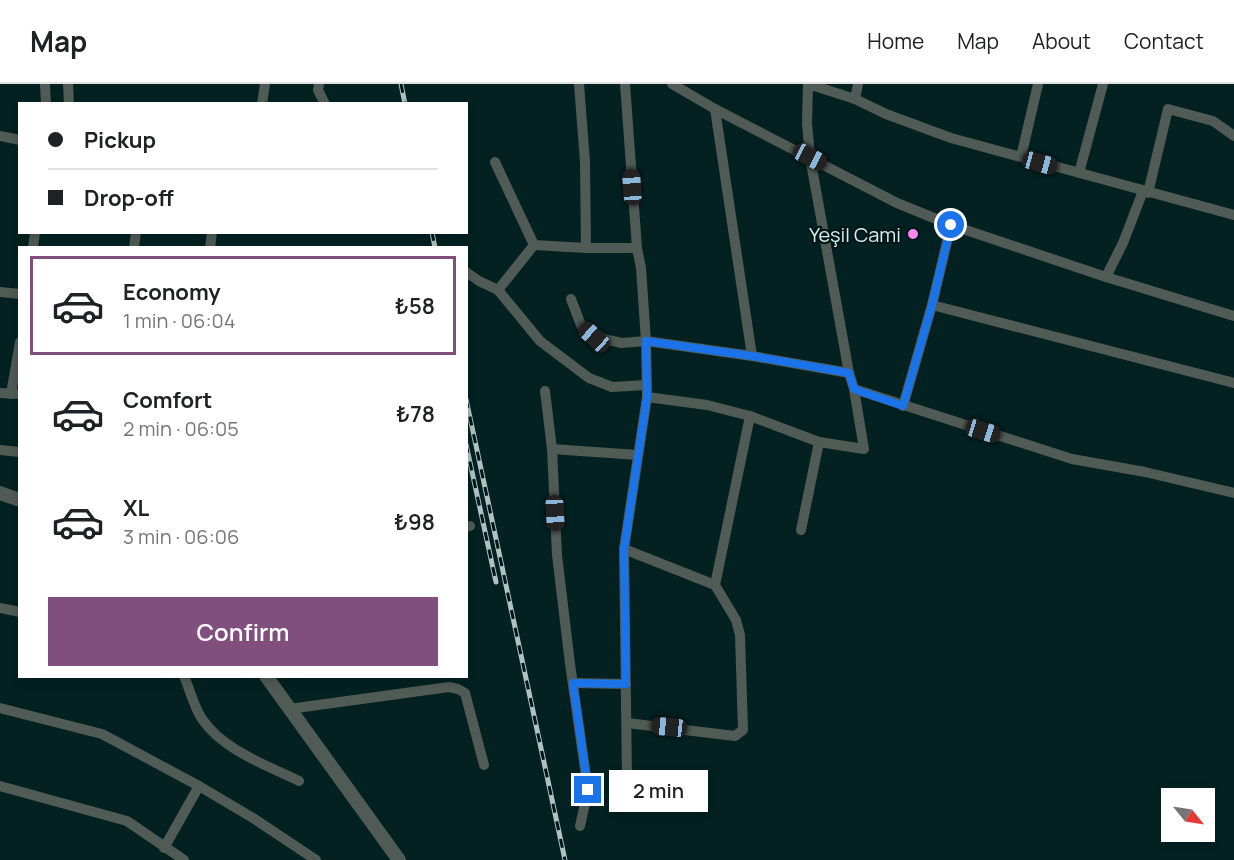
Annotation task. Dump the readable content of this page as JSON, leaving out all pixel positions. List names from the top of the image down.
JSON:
{
  "places": ["Yeşil Cami"],
  "north": "bottom right",
  "page": {
    "header": "Map",
    "nav": [
      "Home",
      "Map",
      "About",
      "Contact"
    ],
    "banner": ["Pickup", "Drop-off"],
    "list": [
      {
        "name": "Economy",
        "note": "1 min · 06:04",
        "value": "₺58"
      },
      {
        "name": "Comfort",
        "note": "2 min · 06:05",
        "value": "₺78"
      },
      {
        "name": "XL",
        "note": "3 min · 06:06",
        "value": "₺98"
      }
    ],
    "buttons": "Confirm",
    "bubble": "2 min"
  }
}
